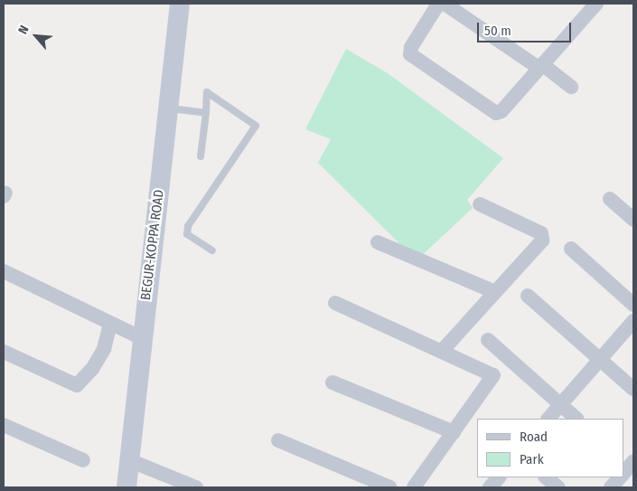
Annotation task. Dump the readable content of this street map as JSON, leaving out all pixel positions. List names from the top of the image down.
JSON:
{
  "streets": {
    "main road": ["BEGUR-KOPPA ROAD"]
  },
  "legend": ["Road", "Park"],
  "scale_bar": "50 m",
  "north": "top left"
}
